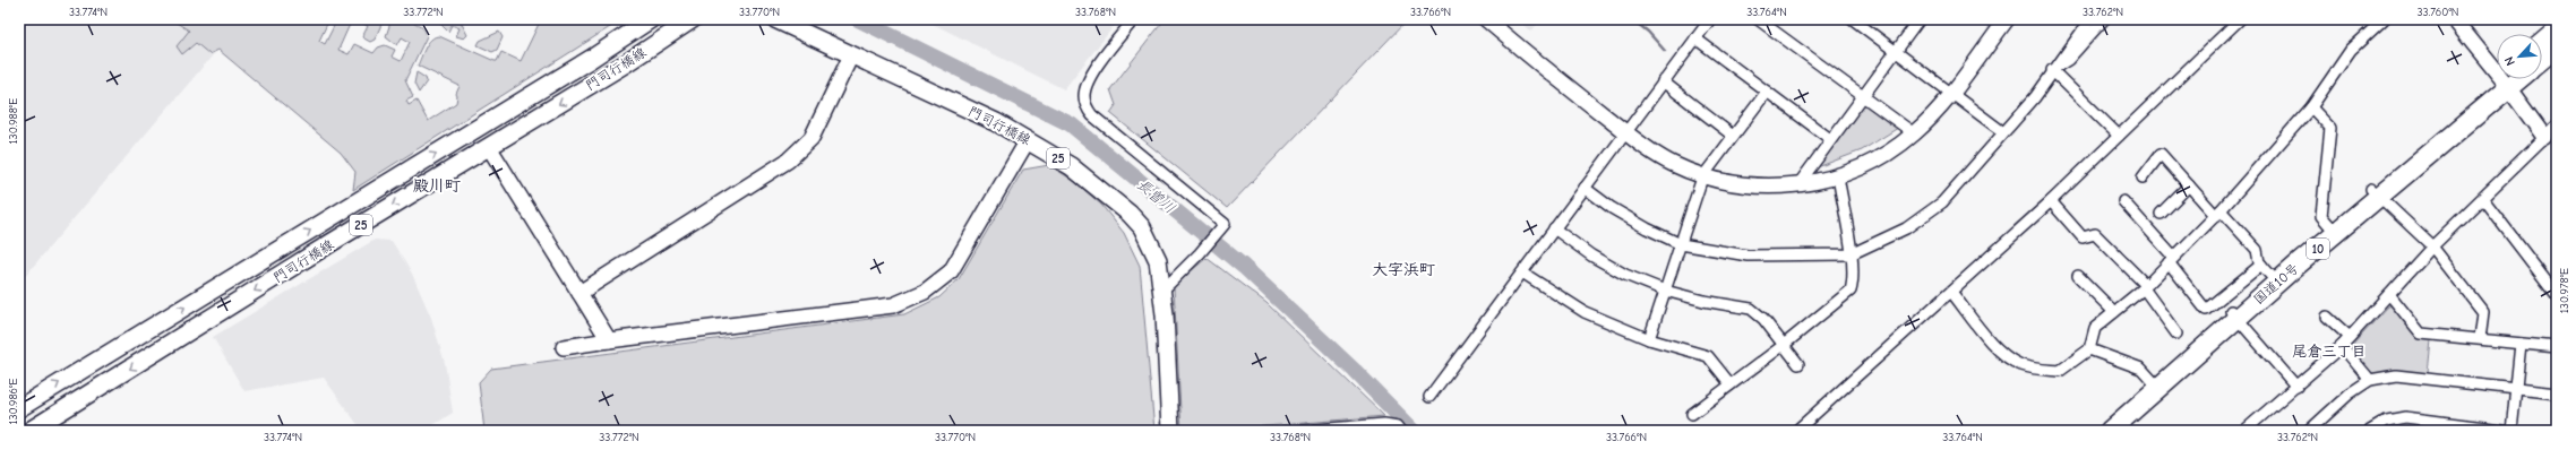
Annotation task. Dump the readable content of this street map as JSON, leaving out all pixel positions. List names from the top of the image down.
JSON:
{
  "streets": {
    "highway": ["10", "国道10号"],
    "main road": ["門司行橋線", "25"]
  },
  "districts": ["殿川町", "大字浜町", "尾倉三丁目"],
  "water": ["長曽川"],
  "north": "bottom left",
  "coordinates": [
    "33.774°N",
    "33.772°N",
    "33.770°N",
    "33.768°N",
    "33.766°N",
    "33.764°N",
    "33.762°N",
    "33.760°N",
    "130.988°E",
    "130.978°E",
    "130.986°E"
  ]
}
